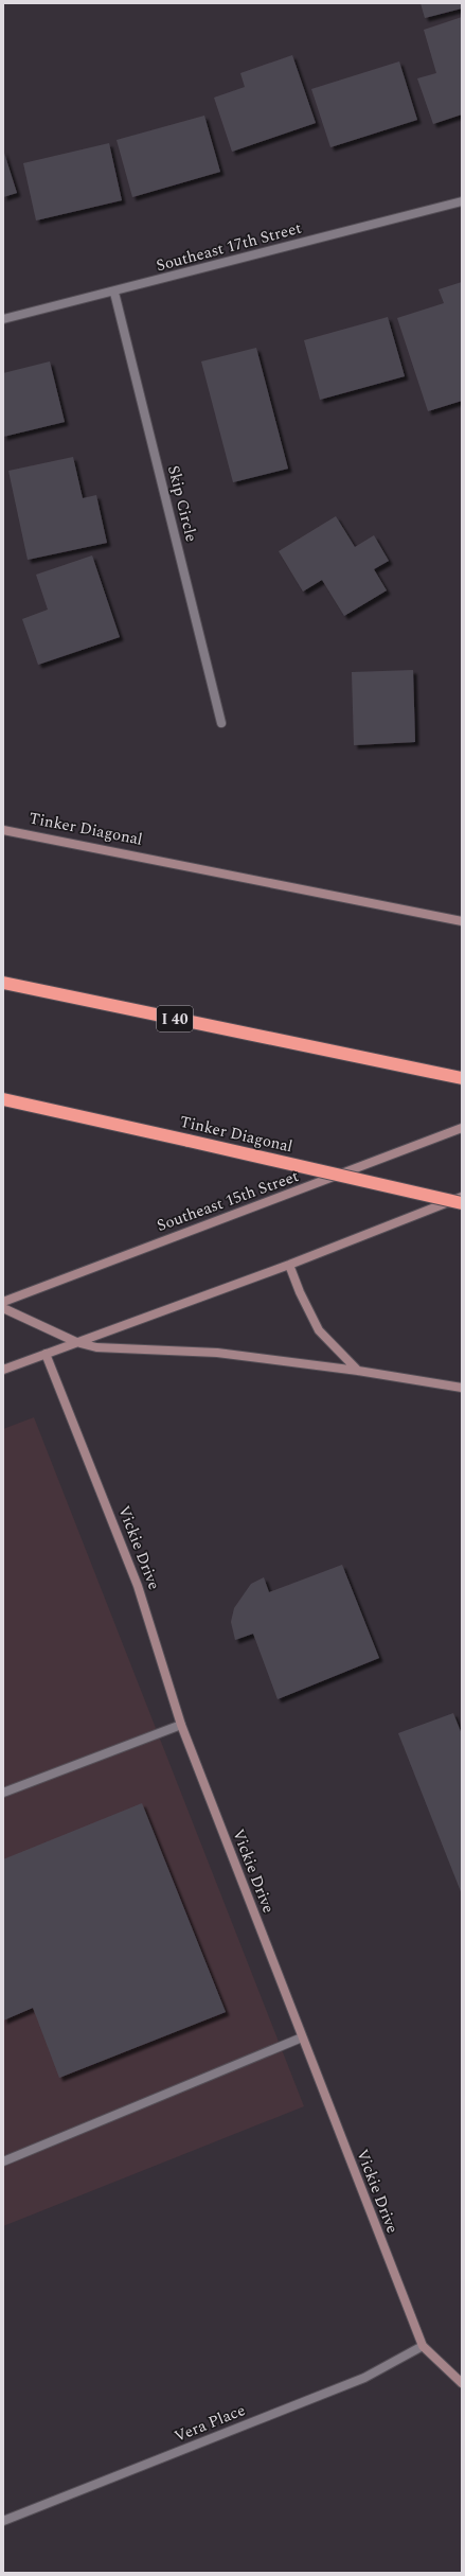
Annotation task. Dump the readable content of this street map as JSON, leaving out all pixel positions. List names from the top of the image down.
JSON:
{
  "streets": {
    "highway": ["Tinker Diagonal", "I 40"],
    "street": [
      "Southeast 17th Street",
      "Skip Circle",
      "Southeast 15th Street",
      "Vickie Drive",
      "Vera Place"
    ]
  },
  "crossings": [
    ["Southeast 17th Street", "Skip Circle"],
    ["Vickie Drive", "Vera Place"]
  ]
}
